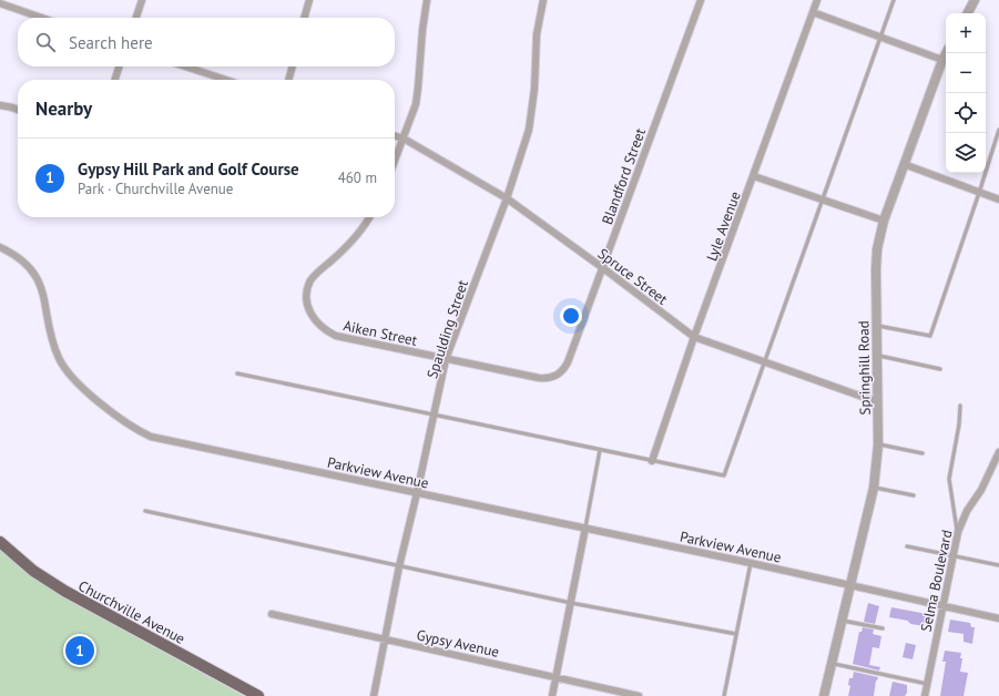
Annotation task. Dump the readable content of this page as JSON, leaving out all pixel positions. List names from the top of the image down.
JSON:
{
  "streets": {
    "main road": ["Churchville Avenue"],
    "street": [
      "Blandford Street",
      "Lyle Avenue",
      "Spruce Street",
      "Spaulding Street",
      "Aiken Street",
      "Springhill Road",
      "Parkview Avenue",
      "Selma Boulevard",
      "Gypsy Avenue"
    ]
  },
  "crossings": [
    ["Blandford Street", "Spruce Street"],
    ["Blandford Street", "Spaulding Street"],
    ["Blandford Street", "Aiken Street"],
    ["Lyle Avenue", "Spruce Street"],
    ["Spruce Street", "Spaulding Street"],
    ["Spruce Street", "Springhill Road"],
    ["Spaulding Street", "Aiken Street"],
    ["Spaulding Street", "Parkview Avenue"],
    ["Spaulding Street", "Gypsy Avenue"],
    ["Springhill Road", "Parkview Avenue"],
    ["Parkview Avenue", "Selma Boulevard"]
  ],
  "page": {
    "map_buttons": ["+", "−"],
    "search": "Search here",
    "heading": "Nearby",
    "list": [
      {
        "mark": "1",
        "name": "Gypsy Hill Park and Golf Course",
        "note": "Park · Churchville Avenue",
        "value": "460 m"
      }
    ],
    "pins": "1"
  }
}
